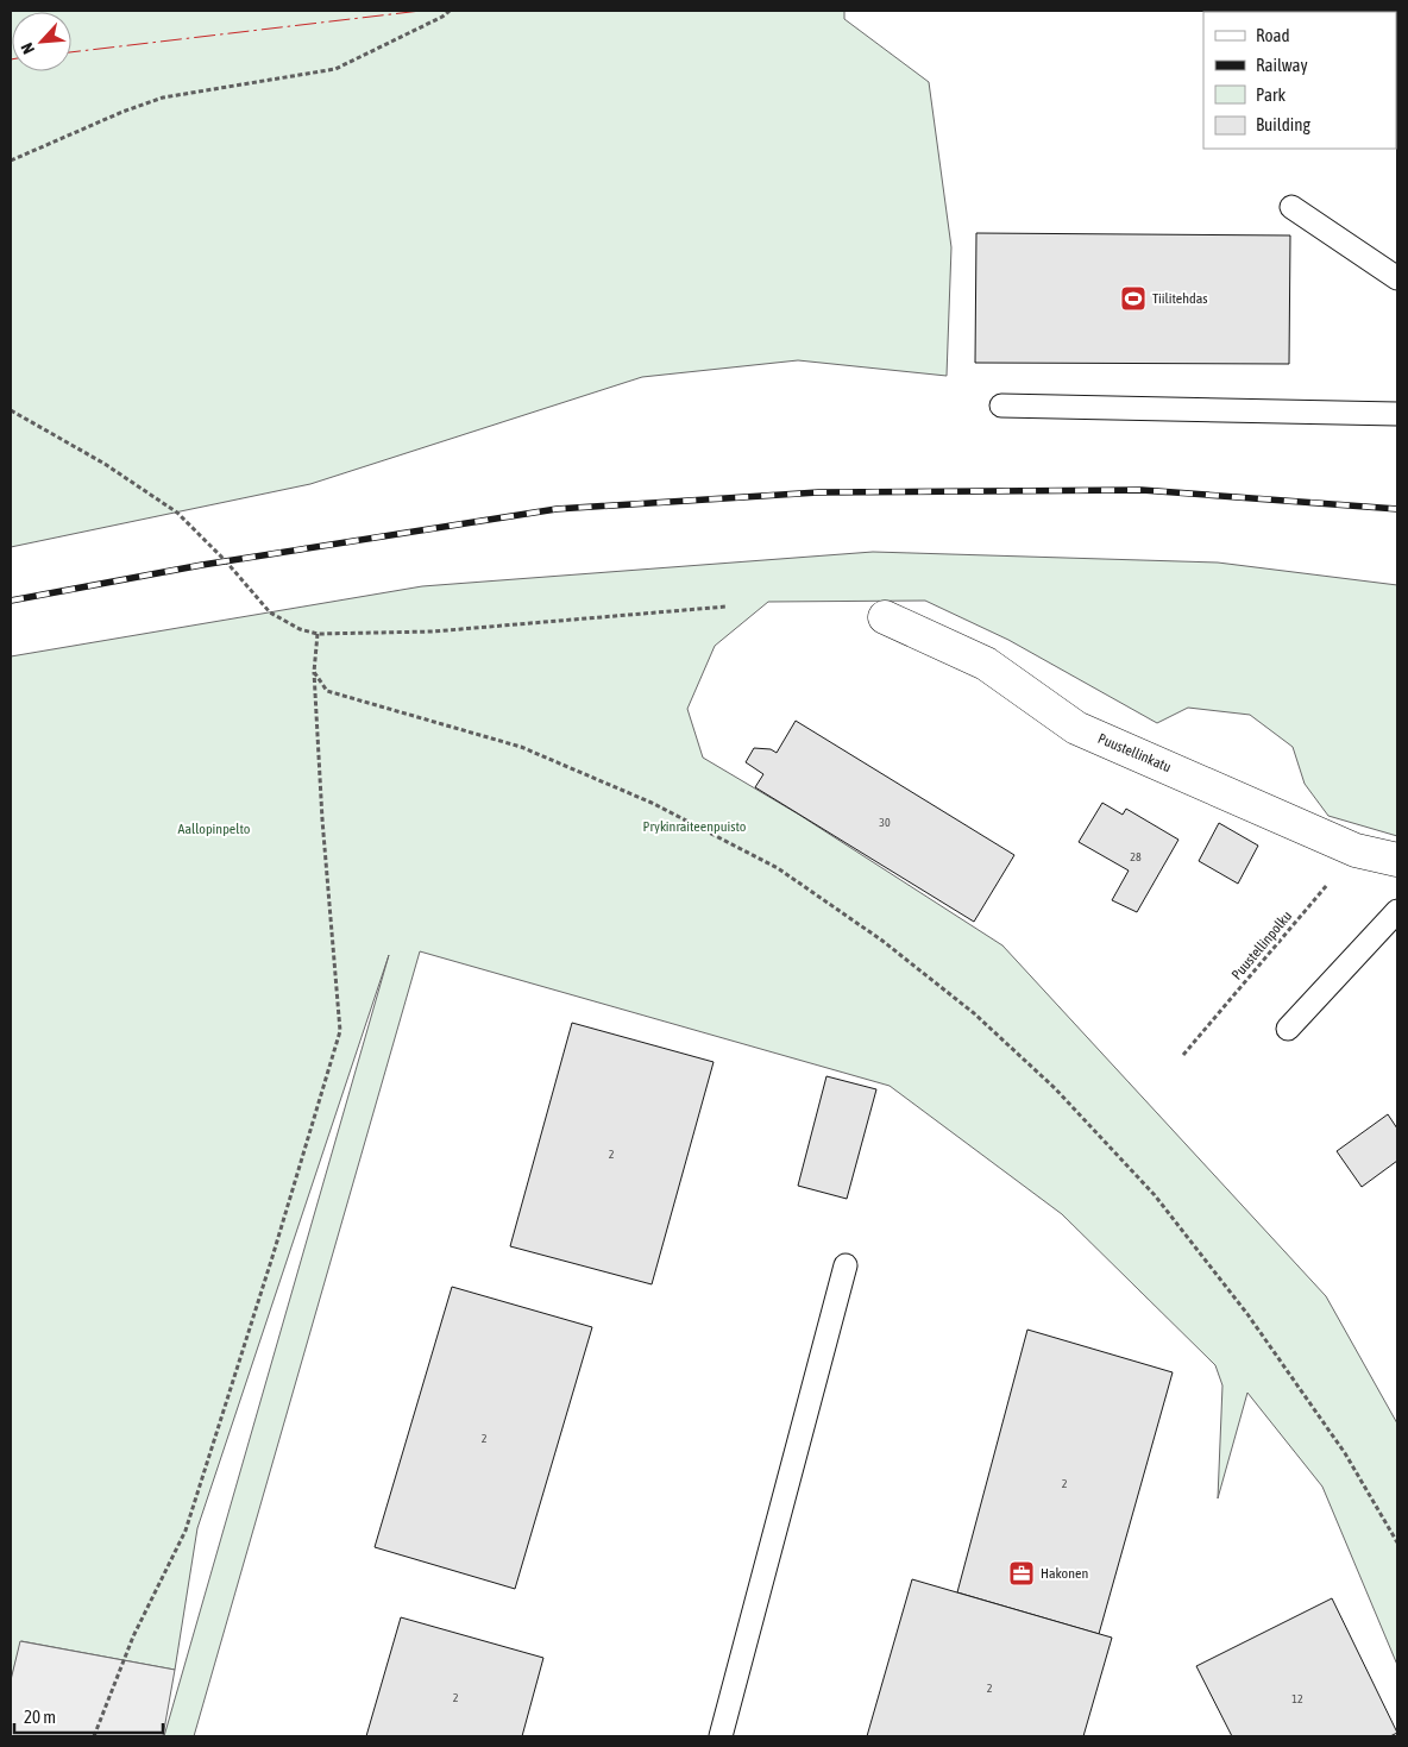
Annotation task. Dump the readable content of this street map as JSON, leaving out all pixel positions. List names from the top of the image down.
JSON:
{
  "streets": {
    "street": ["Puustellinkatu"],
    "path": ["Puustellinpolku"]
  },
  "crossings": [
    ["Puustellinkatu", "Puustellinpolku"]
  ],
  "parks": ["Prykinraiteenpuisto", "Aallopinpelto"],
  "places": {
    "sports": ["Tiilitehdas"],
    "office": ["Hakonen"]
  },
  "house_numbers": [
    "30",
    "28",
    "2",
    "2",
    "2",
    "2",
    "2",
    "12"
  ],
  "legend": [
    "Road",
    "Railway",
    "Park",
    "Building"
  ],
  "scale_bar": "20 m",
  "north": "bottom left"
}
